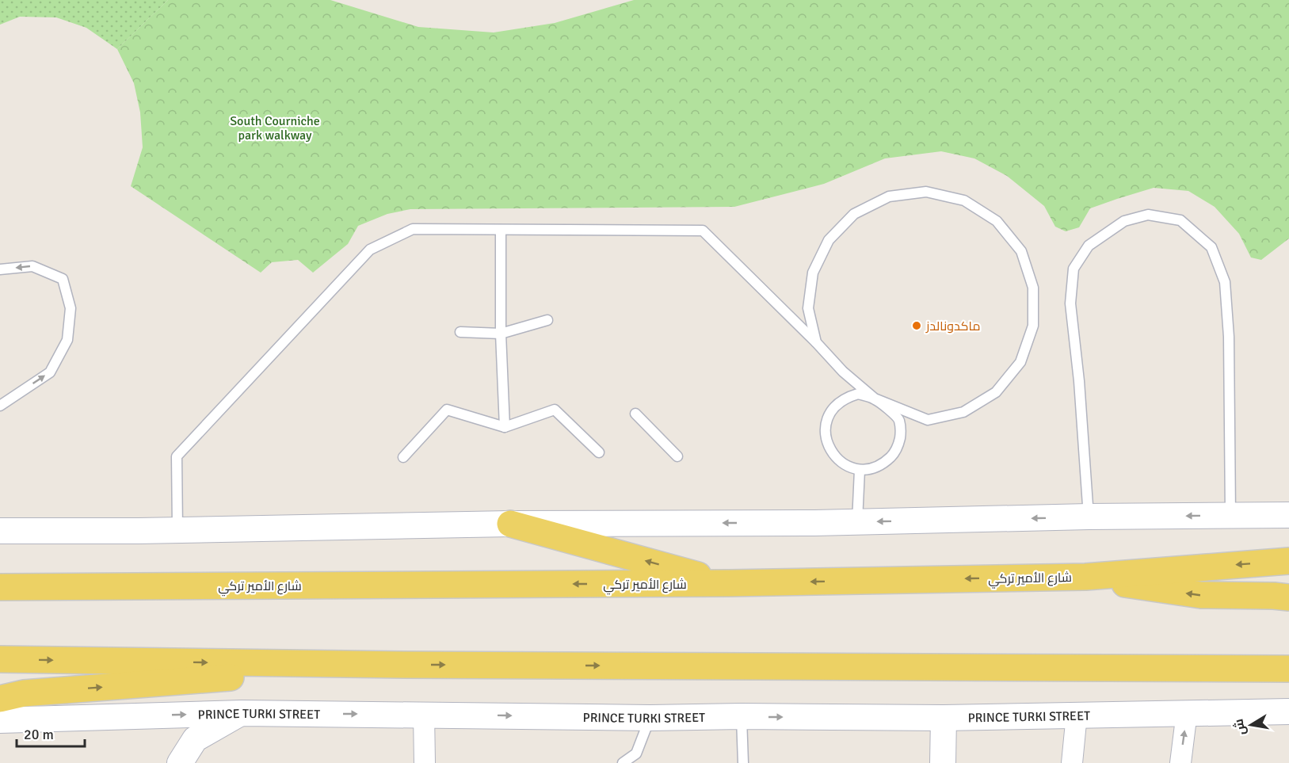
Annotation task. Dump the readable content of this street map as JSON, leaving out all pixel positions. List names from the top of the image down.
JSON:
{
  "streets": {
    "main road": ["شارع الأمير تركي"],
    "street": ["PRINCE TURKI STREET"]
  },
  "parks": ["South Courniche park walkway"],
  "places": ["ماكدونالدز"],
  "scale_bar": "20 m",
  "north": "left"
}
